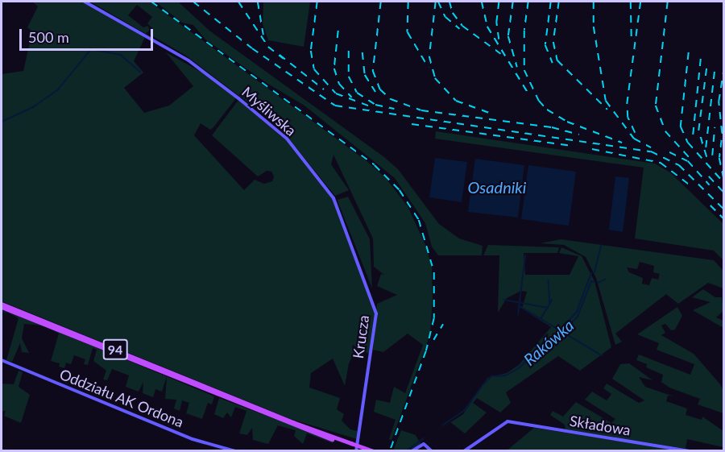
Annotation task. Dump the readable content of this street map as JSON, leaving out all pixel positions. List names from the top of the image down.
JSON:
{
  "streets": {
    "main road": ["94"],
    "street": [
      "Myśliwska",
      "Krucza",
      "Oddziału AK Ordona",
      "Składowa"
    ]
  },
  "crossings": [
    ["Myśliwska", "Krucza"]
  ],
  "water": ["Osadniki", "Rakówka"],
  "scale_bar": "500 m"
}
